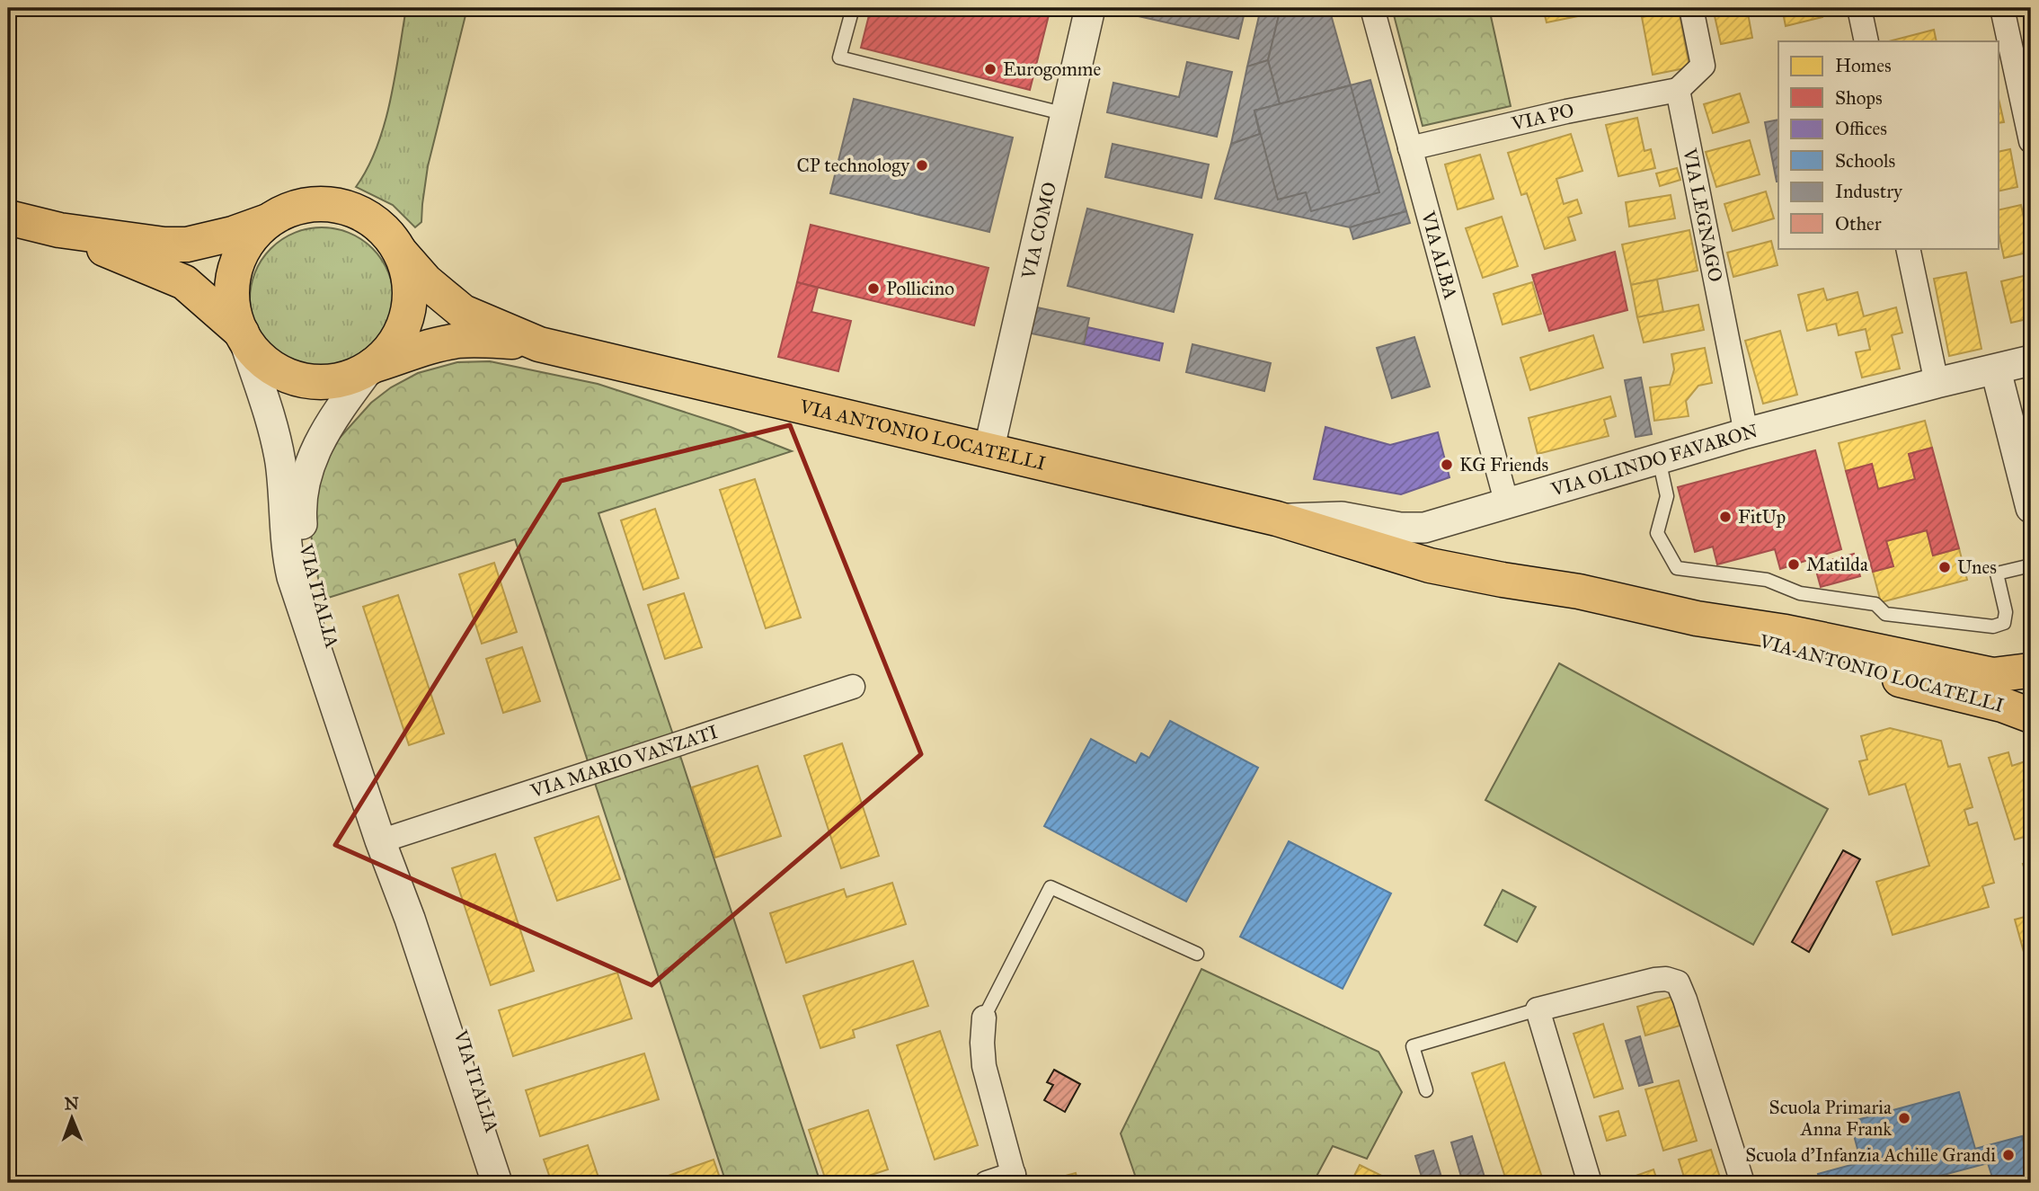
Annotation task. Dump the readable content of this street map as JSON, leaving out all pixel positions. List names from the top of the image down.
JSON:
{
  "streets": {
    "main road": ["VIA ANTONIO LOCATELLI"],
    "street": [
      "VIA PO",
      "VIA LEGNAGO",
      "VIA COMO",
      "VIA ALBA",
      "VIA OLINDO FAVARON",
      "VIA ITALIA",
      "VIA MARIO VANZATI"
    ]
  },
  "crossings": [
    ["VIA PO", "VIA LEGNAGO"],
    ["VIA PO", "VIA ALBA"],
    ["VIA LEGNAGO", "VIA OLINDO FAVARON"],
    ["VIA COMO", "VIA ANTONIO LOCATELLI"],
    ["VIA ALBA", "VIA OLINDO FAVARON"],
    ["VIA ANTONIO LOCATELLI", "VIA OLINDO FAVARON"],
    ["VIA ANTONIO LOCATELLI", "VIA ITALIA"],
    ["VIA ITALIA", "VIA MARIO VANZATI"]
  ],
  "places": [
    "Eurogomme",
    "CP technology",
    "Pollicino",
    "KG Friends",
    "FitUp",
    "Matilda",
    "Unes",
    "Scuola Primaria Anna Frank",
    "Scuola d'Infanzia Achille Grandi"
  ],
  "legend": [
    "Homes",
    "Shops",
    "Offices",
    "Schools",
    "Industry",
    "Other"
  ],
  "north": "top"
}
